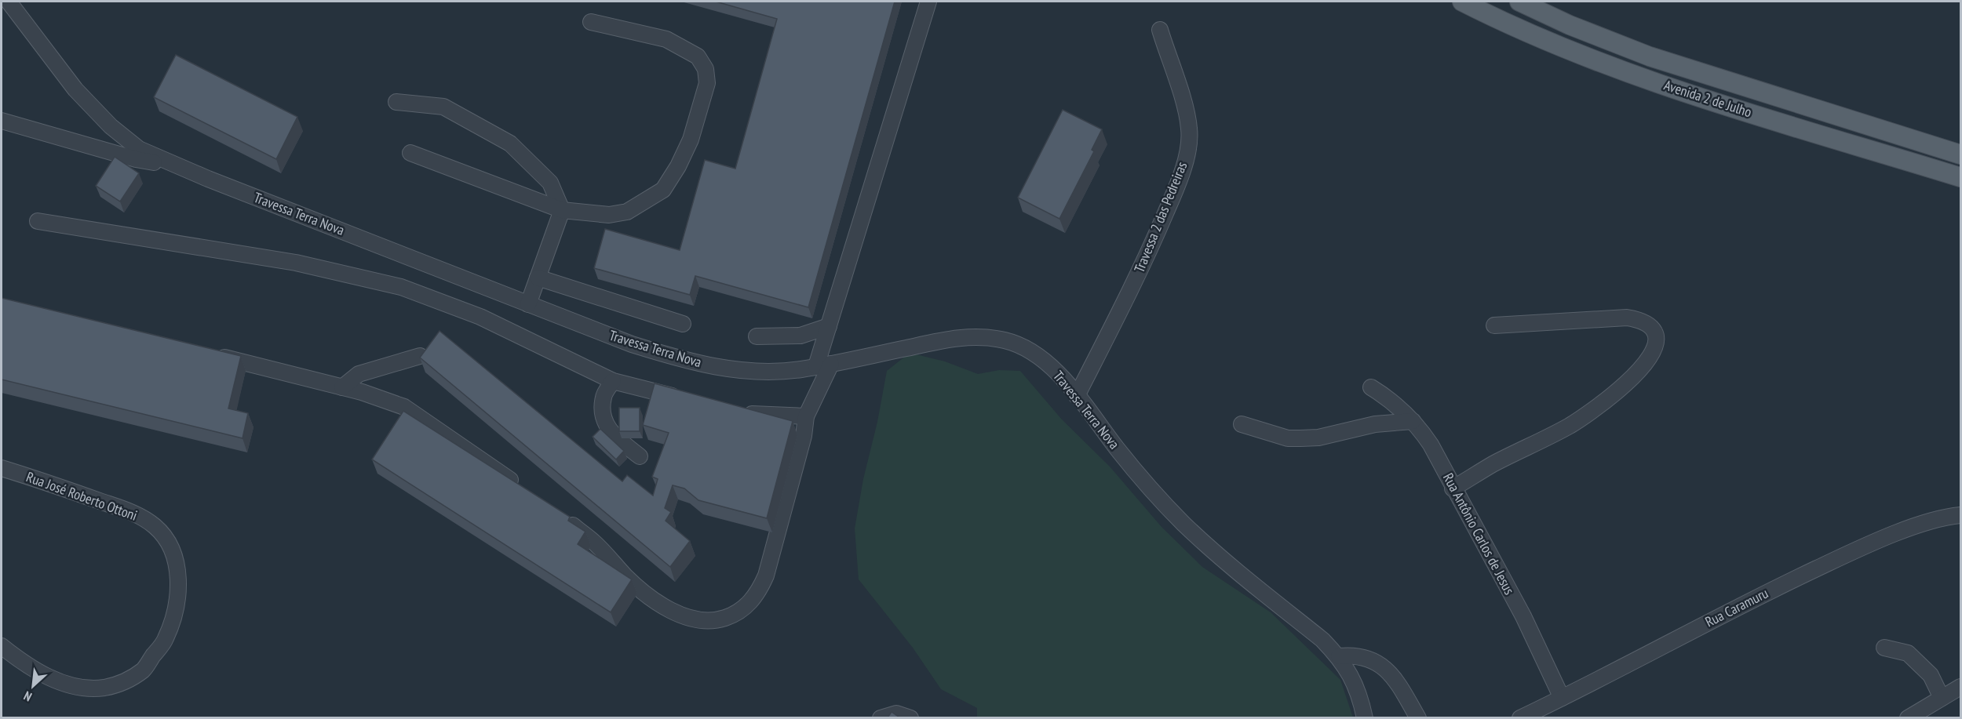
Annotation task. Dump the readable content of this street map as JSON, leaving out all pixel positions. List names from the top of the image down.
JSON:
{
  "streets": {
    "main road": ["Avenida 2 de Julho"],
    "street": [
      "Travessa Terra Nova",
      "Travessa 2 das Pedreiras",
      "Rua José Roberto Ottoni",
      "Rua Antônio Carlos de Jesus",
      "Rua Caramuru"
    ]
  },
  "crossings": [
    ["Travessa Terra Nova", "Travessa 2 das Pedreiras"],
    ["Rua Antônio Carlos de Jesus", "Rua Caramuru"]
  ],
  "north": "bottom left"
}
